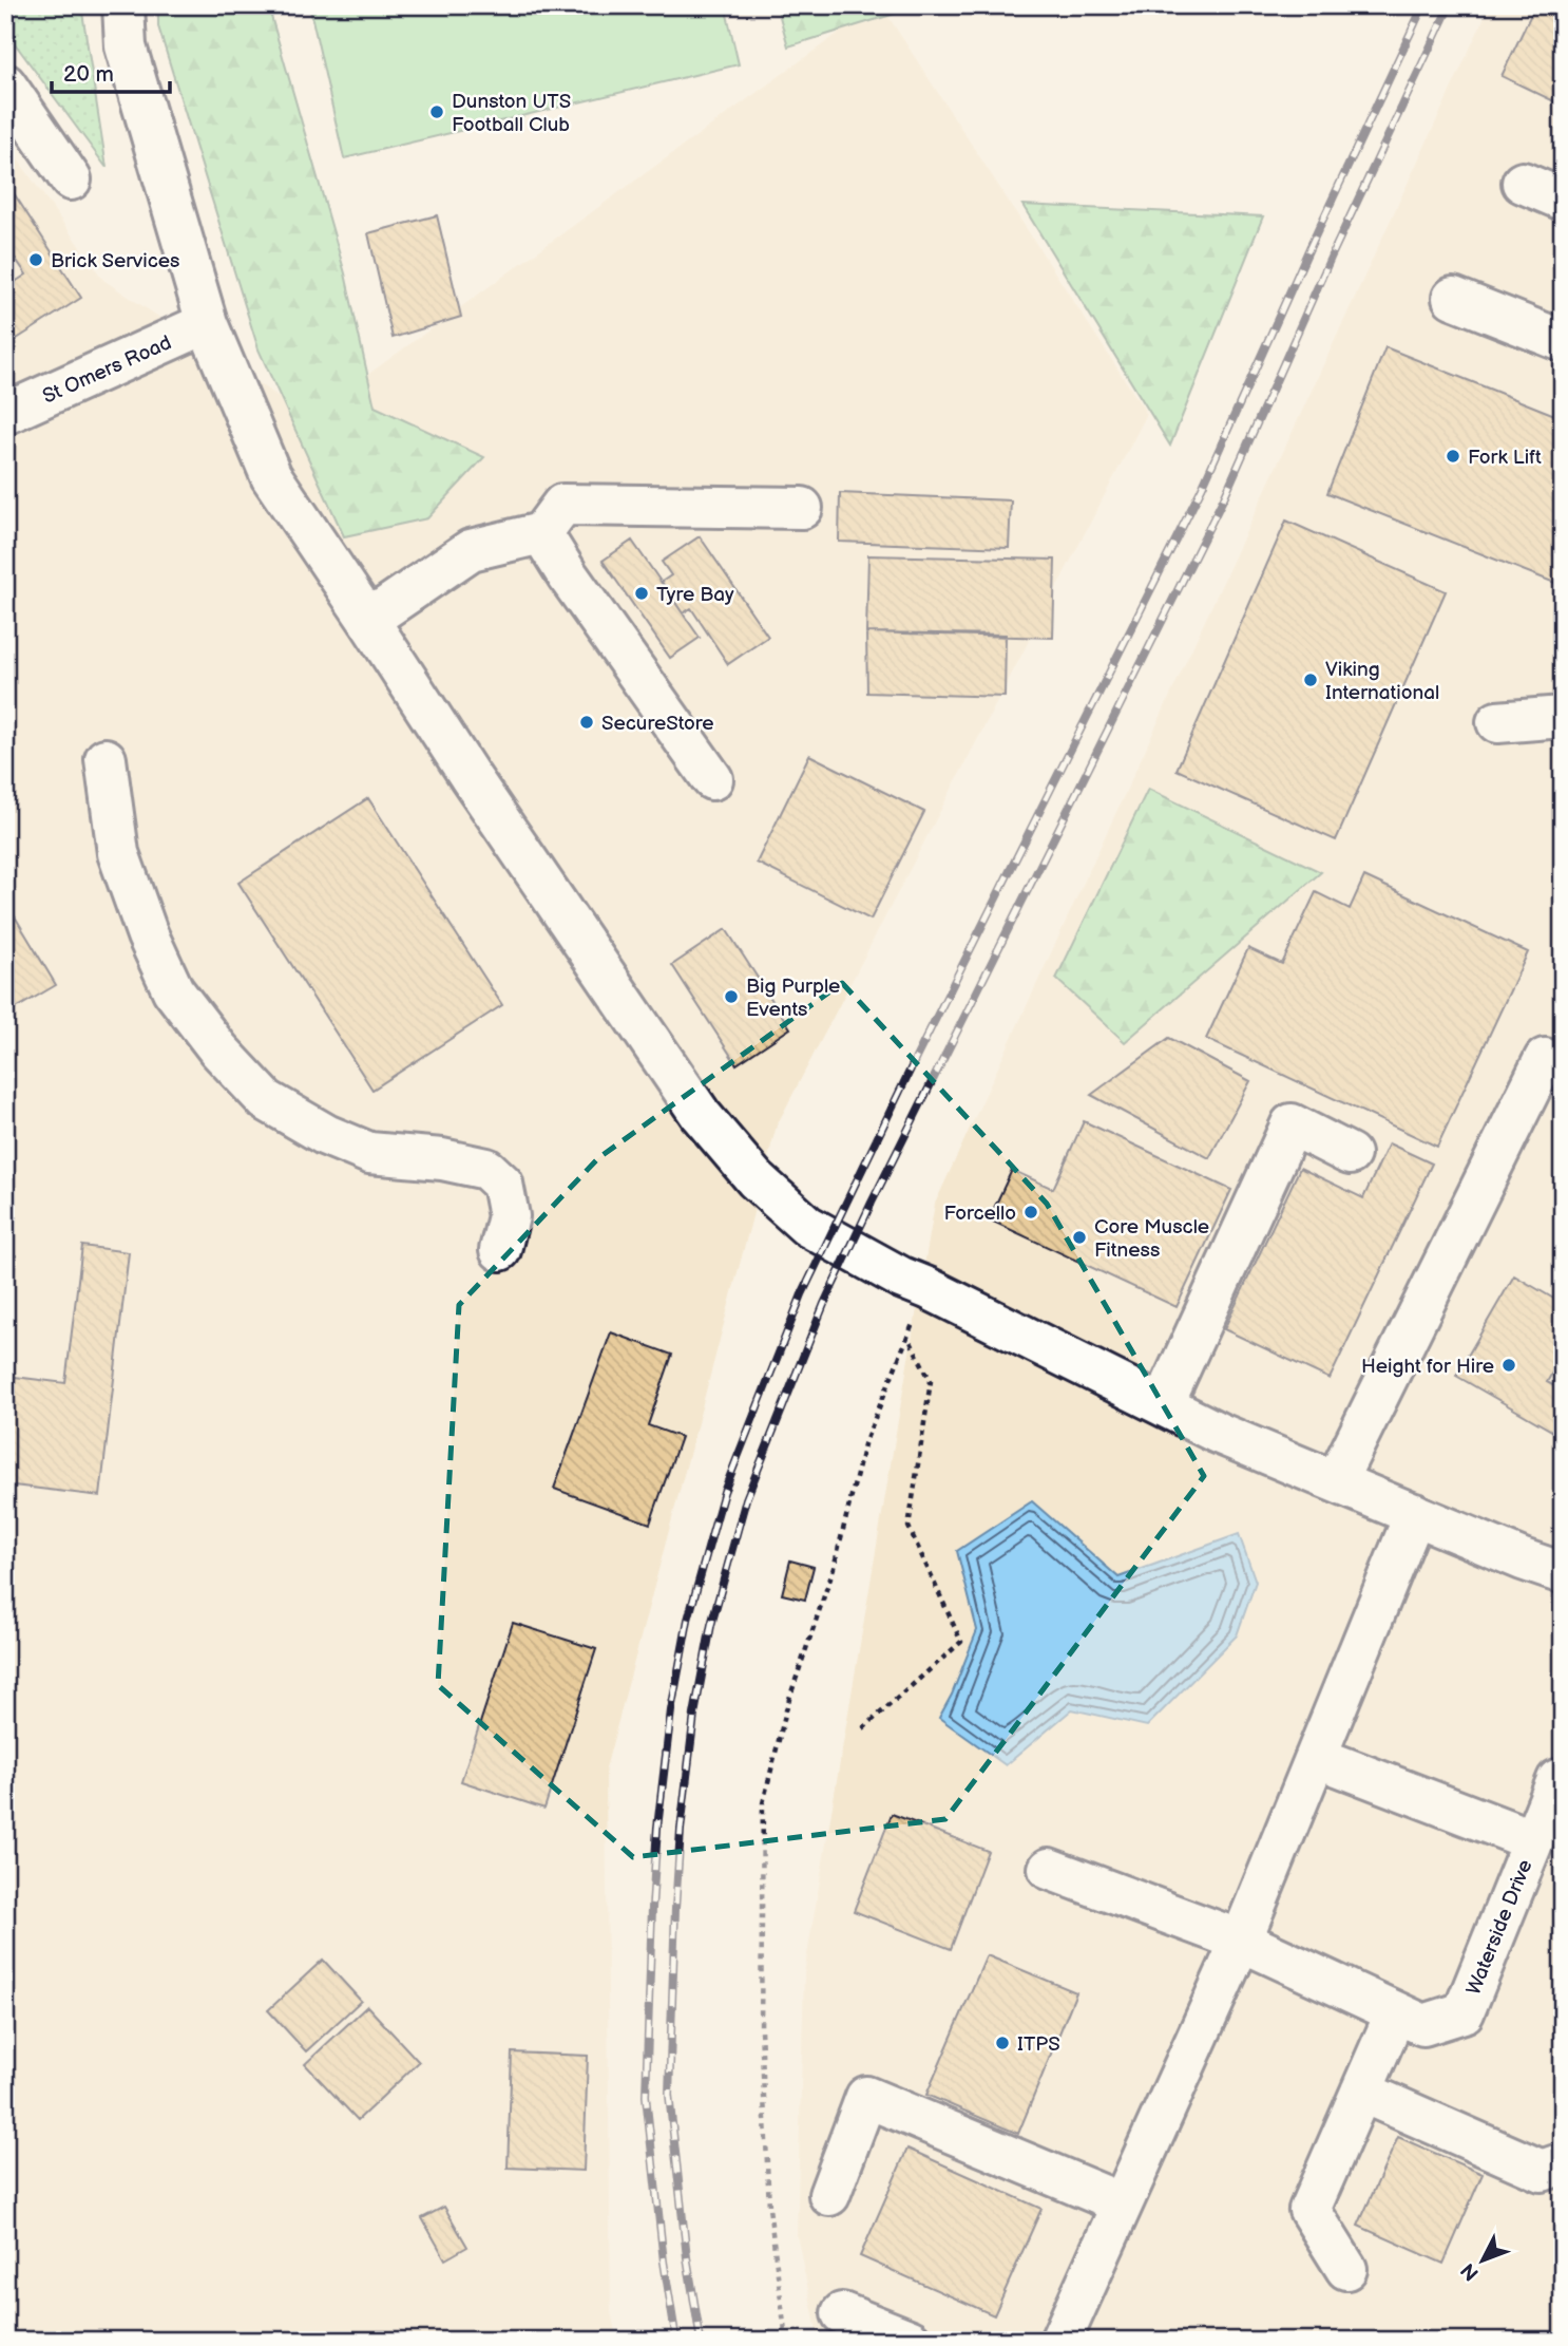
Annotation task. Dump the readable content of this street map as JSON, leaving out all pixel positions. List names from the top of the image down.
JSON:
{
  "streets": {
    "street": ["St Omers Road", "Waterside Drive"]
  },
  "places": [
    "Dunston UTS Football Club",
    "Brick Services",
    "Fork Lift",
    "Tyre Bay",
    "Viking International",
    "SecureStore",
    "Big Purple Events",
    "Forcello",
    "Core Muscle Fitness",
    "Height for Hire",
    "ITPS"
  ],
  "scale_bar": "20 m",
  "north": "bottom left"
}
